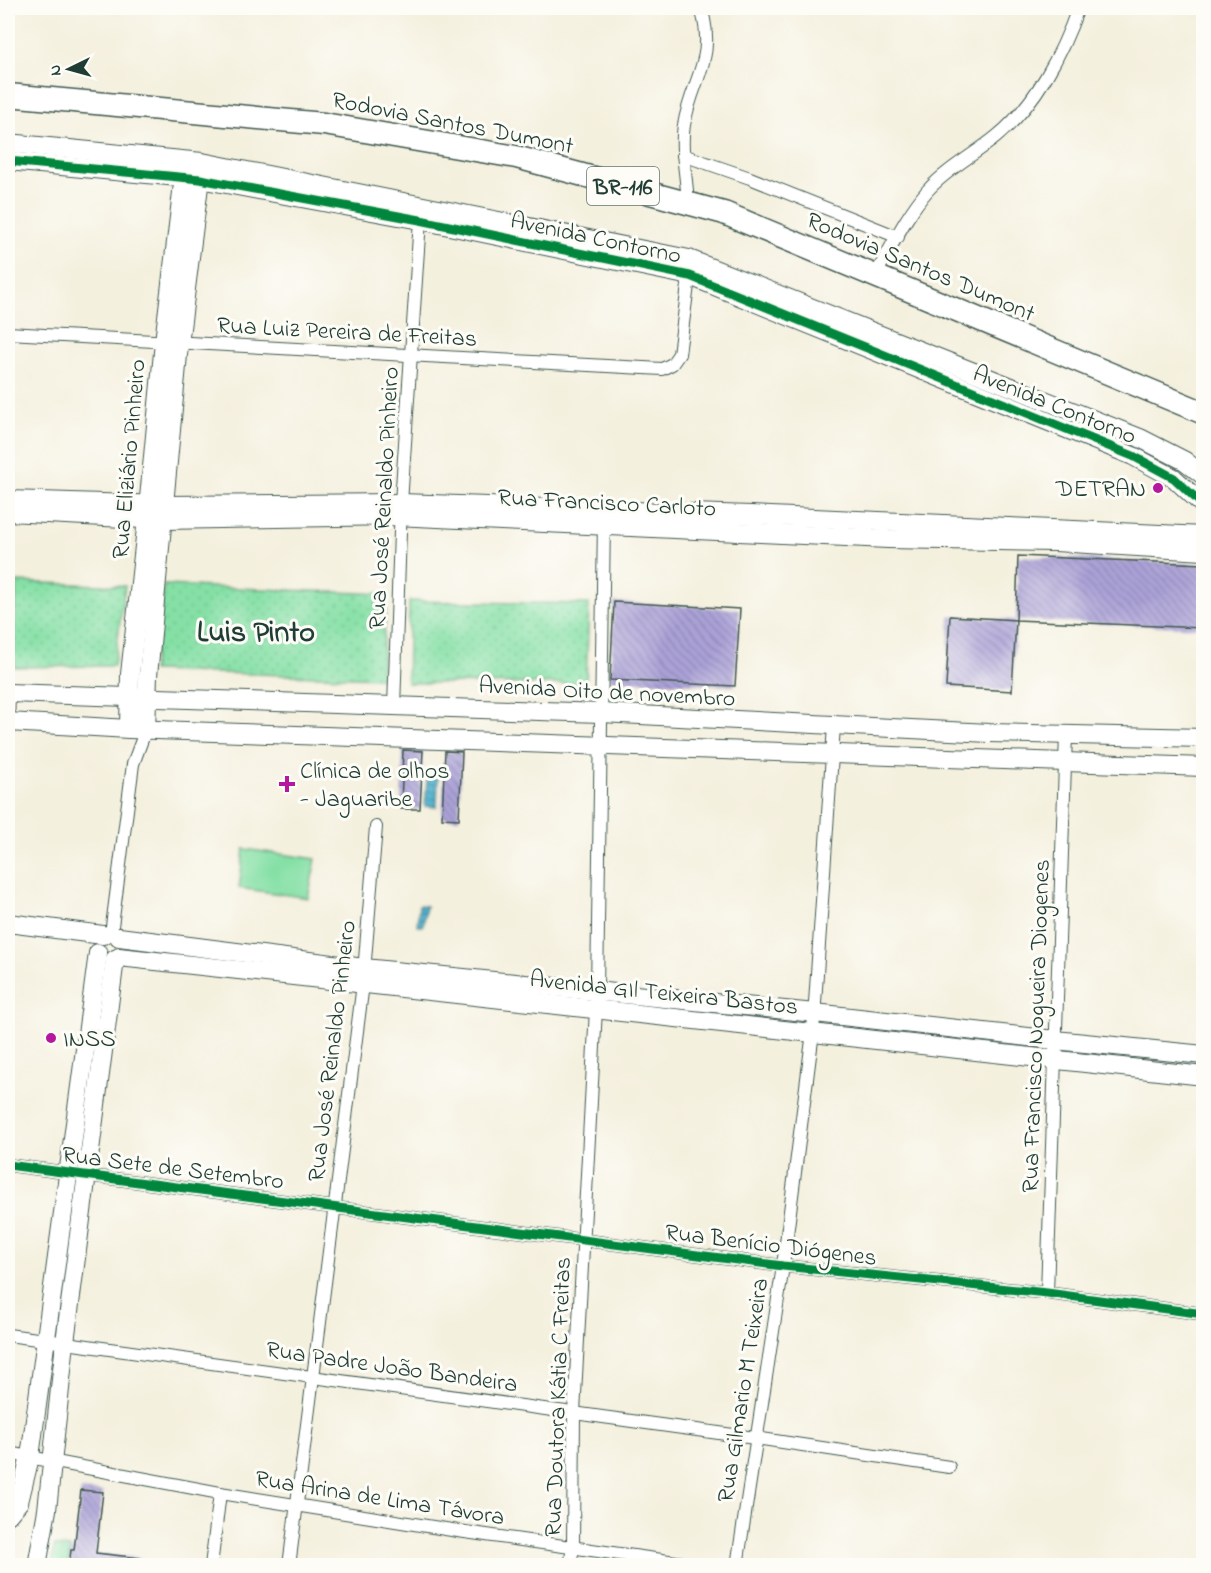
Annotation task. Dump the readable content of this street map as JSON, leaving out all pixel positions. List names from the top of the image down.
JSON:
{
  "streets": {
    "highway": ["Rodovia Santos Dumont", "BR-116"],
    "street": [
      "Avenida Contorno",
      "Rua Luiz Pereira de Freitas",
      "Rua Eliziário Pinheiro",
      "Rua José Reinaldo Pinheiro",
      "Rua Francisco Carloto",
      "Avenida Oito de novembro",
      "Avenida GIl Teixeira Bastos",
      "Rua Francisco Nogueira Diogenes",
      "Rua Sete de Setembro",
      "Rua Benício Diógenes",
      "Rua Padre João Bandeira",
      "Rua Gilmario M Teixeira",
      "Rua Doutora Kátia C Freitas",
      "Rua Arina de Lima Távora"
    ]
  },
  "crossings": [
    ["Avenida Contorno", "Rua Luiz Pereira de Freitas"],
    ["Avenida Contorno", "Rua Eliziário Pinheiro"],
    ["Avenida Contorno", "Rua José Reinaldo Pinheiro"],
    ["Rua Luiz Pereira de Freitas", "Rua Eliziário Pinheiro"],
    ["Rua Luiz Pereira de Freitas", "Rua José Reinaldo Pinheiro"],
    ["Rua Eliziário Pinheiro", "Rua Francisco Carloto"],
    ["Rua Eliziário Pinheiro", "Avenida Oito de novembro"],
    ["Rua Eliziário Pinheiro", "Avenida GIl Teixeira Bastos"],
    ["Rua Eliziário Pinheiro", "Rua Sete de Setembro"],
    ["Rua Eliziário Pinheiro", "Rua Padre João Bandeira"],
    ["Rua Eliziário Pinheiro", "Rua Arina de Lima Távora"],
    ["Rua José Reinaldo Pinheiro", "Rua Francisco Carloto"],
    ["Rua José Reinaldo Pinheiro", "Avenida Oito de novembro"],
    ["Rua José Reinaldo Pinheiro", "Avenida GIl Teixeira Bastos"],
    ["Rua José Reinaldo Pinheiro", "Rua Sete de Setembro"],
    ["Rua José Reinaldo Pinheiro", "Rua Benício Diógenes"],
    ["Rua José Reinaldo Pinheiro", "Rua Padre João Bandeira"],
    ["Rua José Reinaldo Pinheiro", "Rua Arina de Lima Távora"],
    ["Rua Francisco Carloto", "Rua Doutora Kátia C Freitas"],
    ["Avenida Oito de novembro", "Rua Francisco Nogueira Diogenes"],
    ["Avenida Oito de novembro", "Rua Gilmario M Teixeira"],
    ["Avenida Oito de novembro", "Rua Doutora Kátia C Freitas"],
    ["Avenida GIl Teixeira Bastos", "Rua Francisco Nogueira Diogenes"],
    ["Avenida GIl Teixeira Bastos", "Rua Gilmario M Teixeira"],
    ["Avenida GIl Teixeira Bastos", "Rua Doutora Kátia C Freitas"],
    ["Rua Francisco Nogueira Diogenes", "Rua Benício Diógenes"],
    ["Rua Sete de Setembro", "Rua Benício Diógenes"],
    ["Rua Benício Diógenes", "Rua Gilmario M Teixeira"],
    ["Rua Benício Diógenes", "Rua Doutora Kátia C Freitas"],
    ["Rua Padre João Bandeira", "Rua Gilmario M Teixeira"],
    ["Rua Padre João Bandeira", "Rua Doutora Kátia C Freitas"],
    ["Rua Doutora Kátia C Freitas", "Rua Arina de Lima Távora"]
  ],
  "districts": ["Luis Pinto"],
  "places": {
    "other": ["DETRAN", "INSS"],
    "health": ["Clínica de olhos - Jaguaribe"]
  },
  "north": "left"
}
